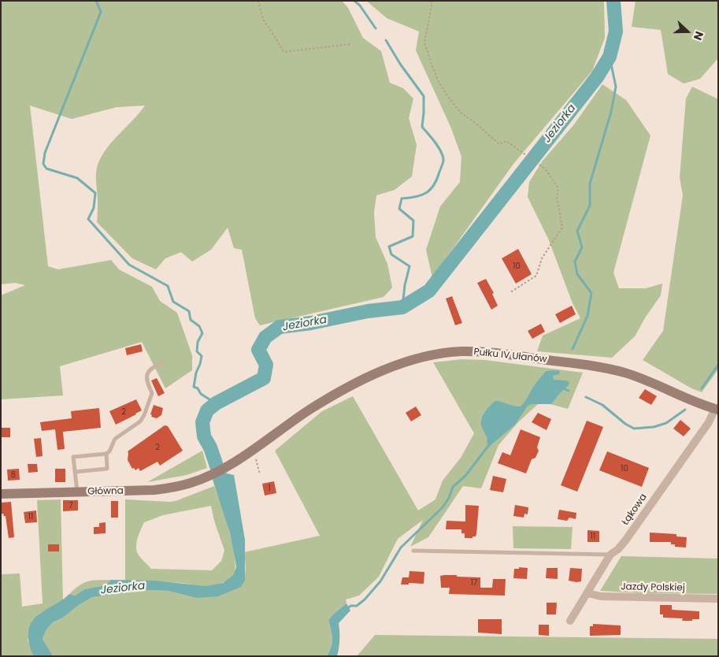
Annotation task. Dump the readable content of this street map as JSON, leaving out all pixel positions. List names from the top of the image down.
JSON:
{
  "streets": {
    "street": [
      "Pułku IV Ułanów",
      "Główna",
      "Łąkowa",
      "Jazdy Polskiej"
    ]
  },
  "crossings": [
    ["Pułku IV Ułanów", "Główna"],
    ["Pułku IV Ułanów", "Łąkowa"],
    ["Łąkowa", "Jazdy Polskiej"]
  ],
  "water": ["Jeziorka"],
  "house_numbers": [
    "10",
    "2",
    "2",
    "10",
    "8",
    "1",
    "7",
    "11",
    "11",
    "17"
  ],
  "north": "right"
}
